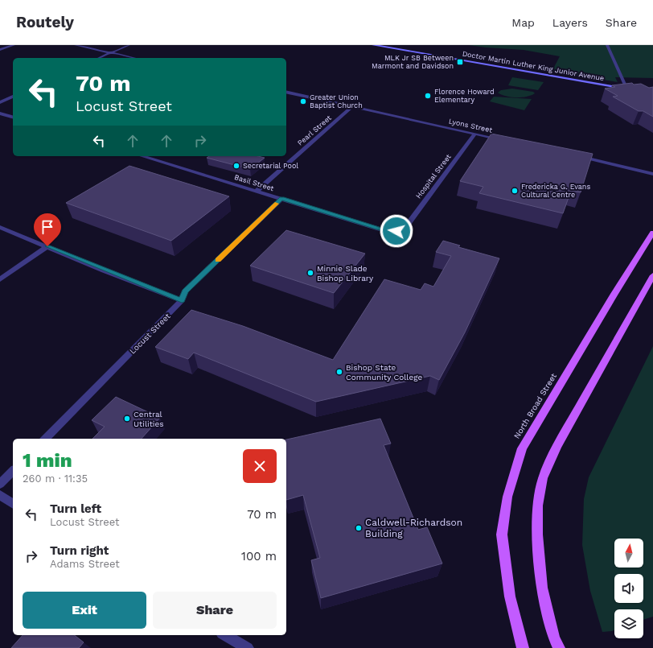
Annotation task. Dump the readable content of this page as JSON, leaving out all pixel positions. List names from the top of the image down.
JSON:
{
  "streets": {
    "main road": ["Doctor Martin Luther King Junior Avenue", "North Broad Street"],
    "street": [
      "Lyons Street",
      "Pearl Street",
      "Hospital Street",
      "Basil Street",
      "Locust Street"
    ]
  },
  "crossings": [
    ["Lyons Street", "Pearl Street"],
    ["Lyons Street", "Hospital Street"],
    ["Pearl Street", "Basil Street"],
    ["Hospital Street", "Basil Street"],
    ["Basil Street", "Locust Street"]
  ],
  "places": {
    "transit": ["MLK Jr SB Between Marmont and Davidson"],
    "other": [
      "Florence Howard Elementary",
      "Greater Union Baptist Church",
      "Secretarial Pool",
      "Fredericka G. Evans Cultural Centre",
      "Minnie Slade Bishop Library",
      "Bishop State Community College",
      "Central Utilities",
      "Caldwell-Richardson Building"
    ]
  },
  "north": "top",
  "page": {
    "header": "Routely",
    "nav": ["Map", "Layers", "Share"],
    "turn": ["70 m", "Locust Street"],
    "heading": ["1 min", "260 m · 11:35"],
    "list": [
      {
        "name": "Turn left",
        "note": "Locust Street",
        "value": "70 m"
      },
      {
        "name": "Turn right",
        "note": "Adams Street",
        "value": "100 m"
      }
    ],
    "buttons": ["Exit", "Share"]
  }
}
